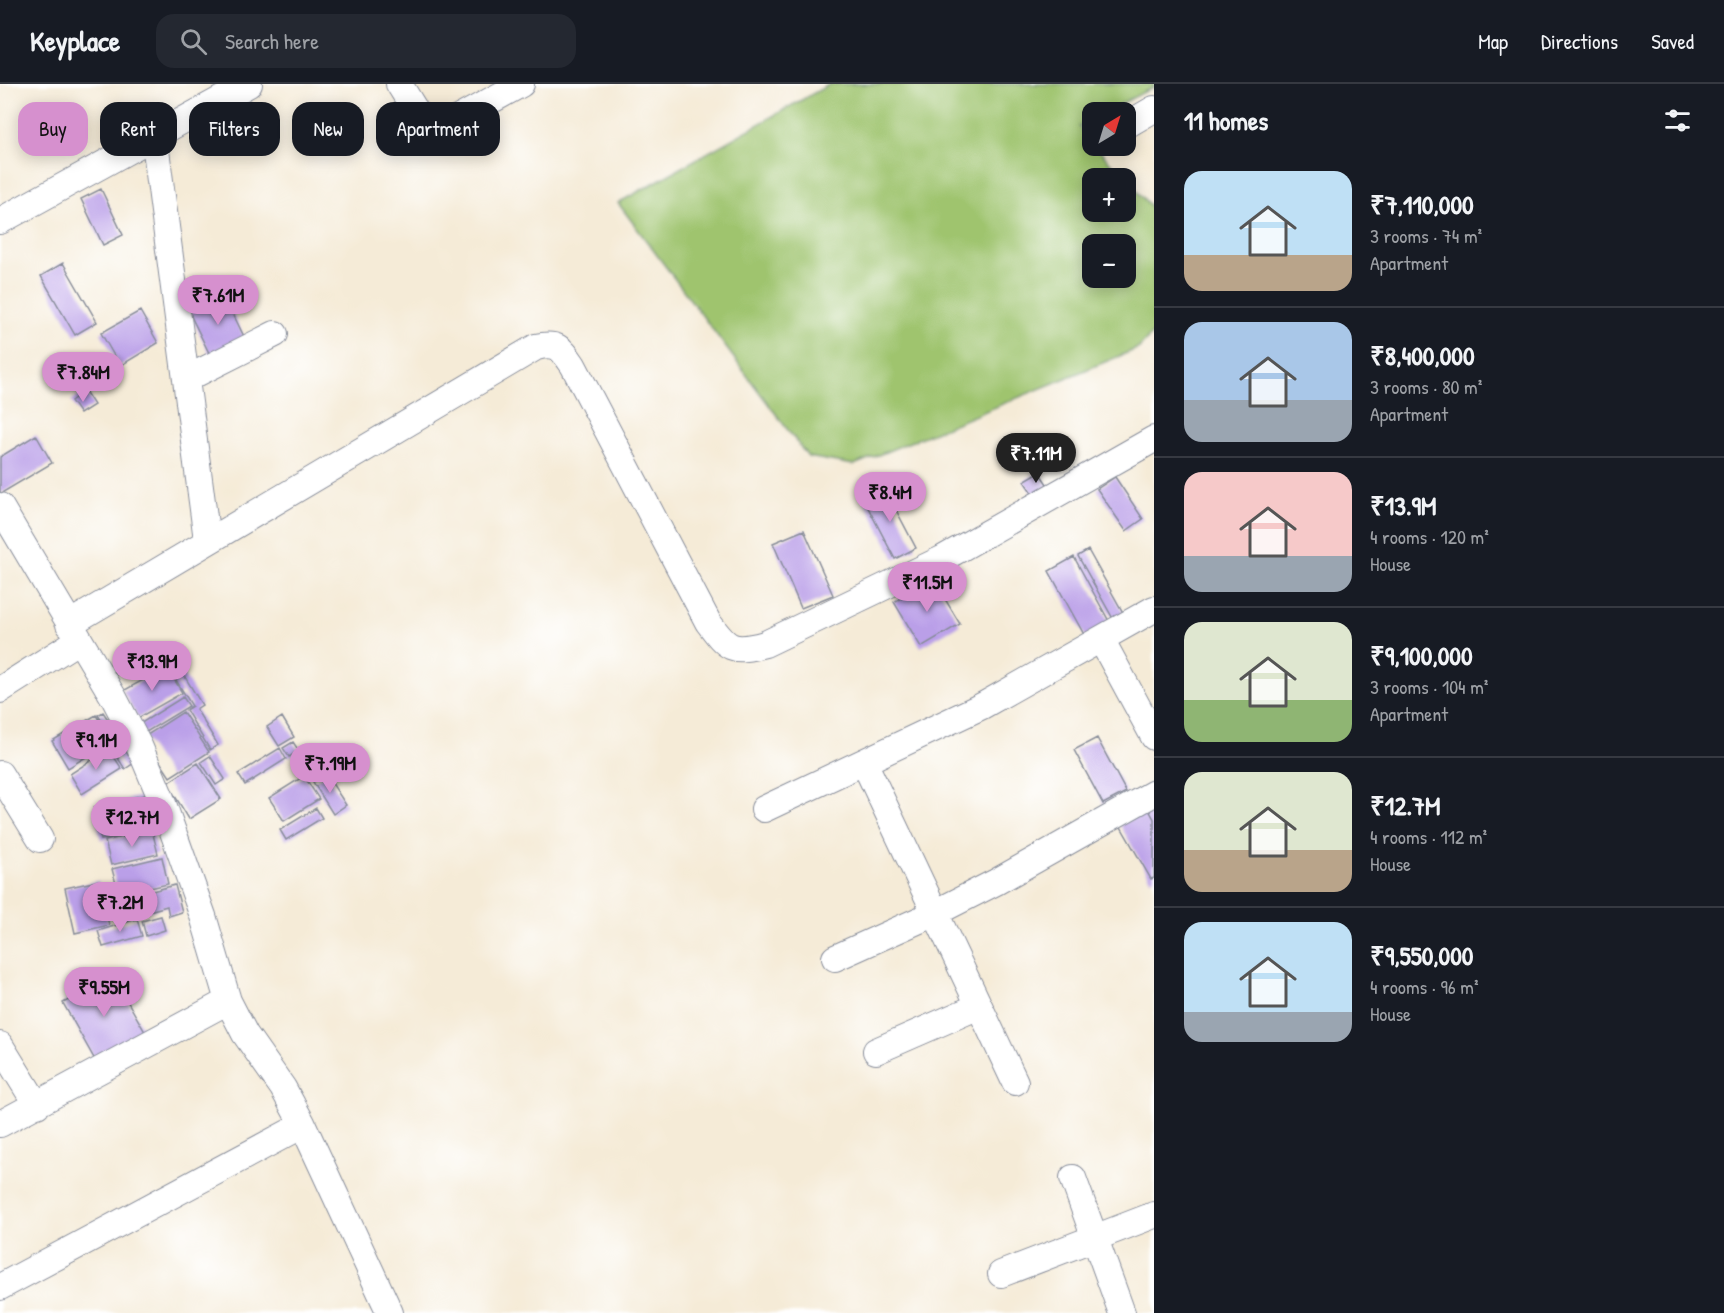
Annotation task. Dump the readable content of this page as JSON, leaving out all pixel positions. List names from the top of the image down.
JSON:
{
  "north": "top right",
  "page": {
    "header": "Keyplace",
    "search": "Search here",
    "nav": ["Map", "Directions", "Saved"],
    "heading": "11 homes",
    "map_buttons": ["+", "−"],
    "chip": [
      "Buy",
      "Rent",
      "Filters",
      "New",
      "Apartment"
    ],
    "list": [
      {
        "name": "₹7,110,000",
        "note": "3 rooms · 74 m² · Apartment"
      },
      {
        "name": "₹8,400,000",
        "note": "3 rooms · 80 m² · Apartment"
      },
      {
        "name": "₹13.9M",
        "note": "4 rooms · 120 m² · House"
      },
      {
        "name": "₹9,100,000",
        "note": "3 rooms · 104 m² · Apartment"
      },
      {
        "name": "₹12.7M",
        "note": "4 rooms · 112 m² · House"
      },
      {
        "name": "₹9,550,000",
        "note": "4 rooms · 96 m² · House"
      }
    ],
    "price": [
      "₹7.61M",
      "₹7.84M",
      "₹7.11M",
      "₹8.4M",
      "₹11.5M",
      "₹13.9M",
      "₹9.1M",
      "₹7.19M",
      "₹12.7M",
      "₹7.2M",
      "₹9.55M"
    ]
  }
}
